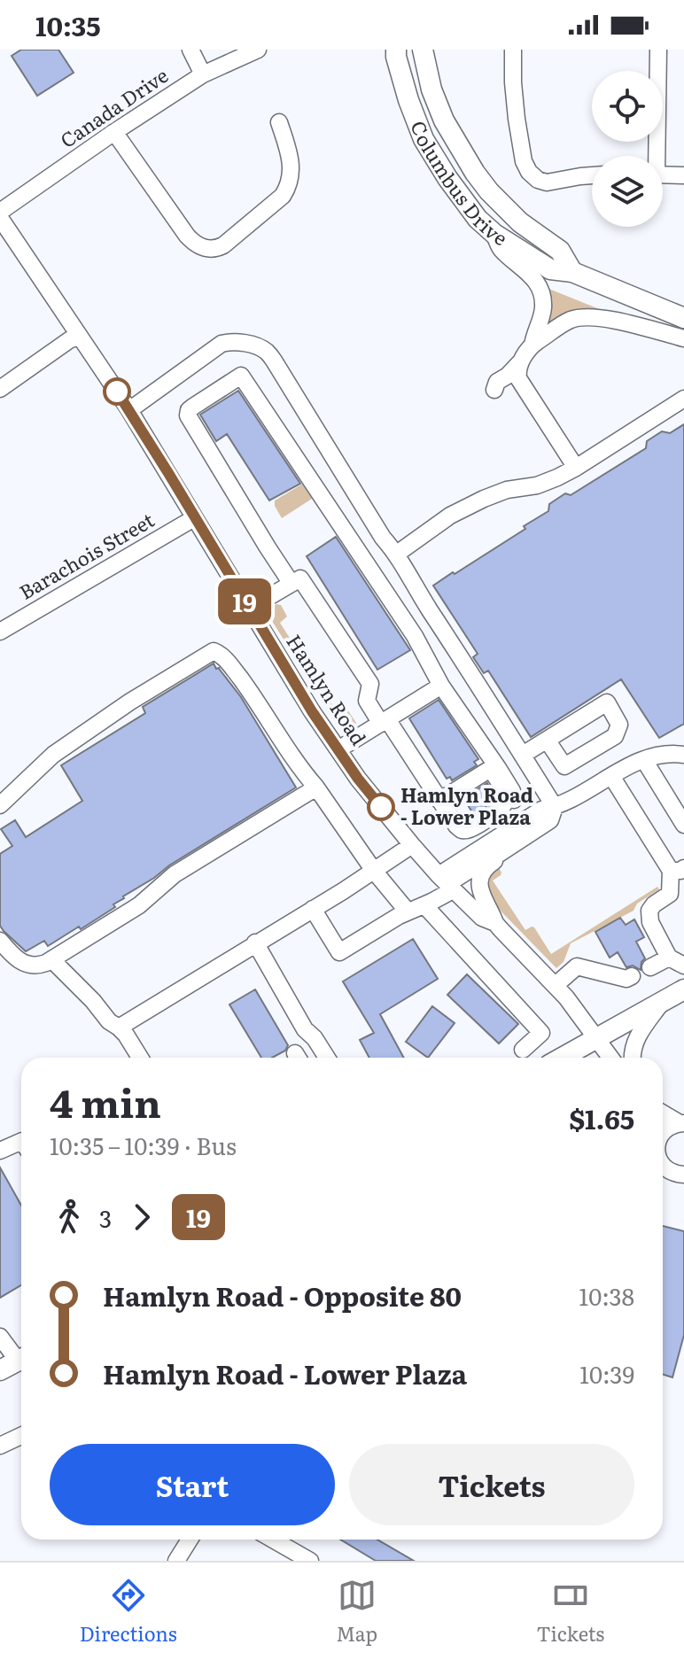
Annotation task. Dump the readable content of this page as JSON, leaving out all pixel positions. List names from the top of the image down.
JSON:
{
  "streets": {
    "main road": ["Columbus Drive"],
    "street": ["Canada Drive", "Barachois Street", "Hamlyn Road"]
  },
  "crossings": [
    ["Barachois Street", "Hamlyn Road"]
  ],
  "places": ["Hamlyn Road - Lower Plaza"],
  "lines": ["bus line 19"],
  "page": {
    "status": "10:35",
    "on_map": "19",
    "heading": ["4 min", "10:35 – 10:39 · Bus", "$1.65"],
    "legs": ["3", "19"],
    "list": [
      {
        "name": "Hamlyn Road - Opposite 80",
        "value": "10:38"
      },
      {
        "name": "Hamlyn Road - Lower Plaza",
        "value": "10:39"
      }
    ],
    "buttons": ["Start", "Tickets"],
    "tabs": ["Directions", "Map", "Tickets"]
  }
}
